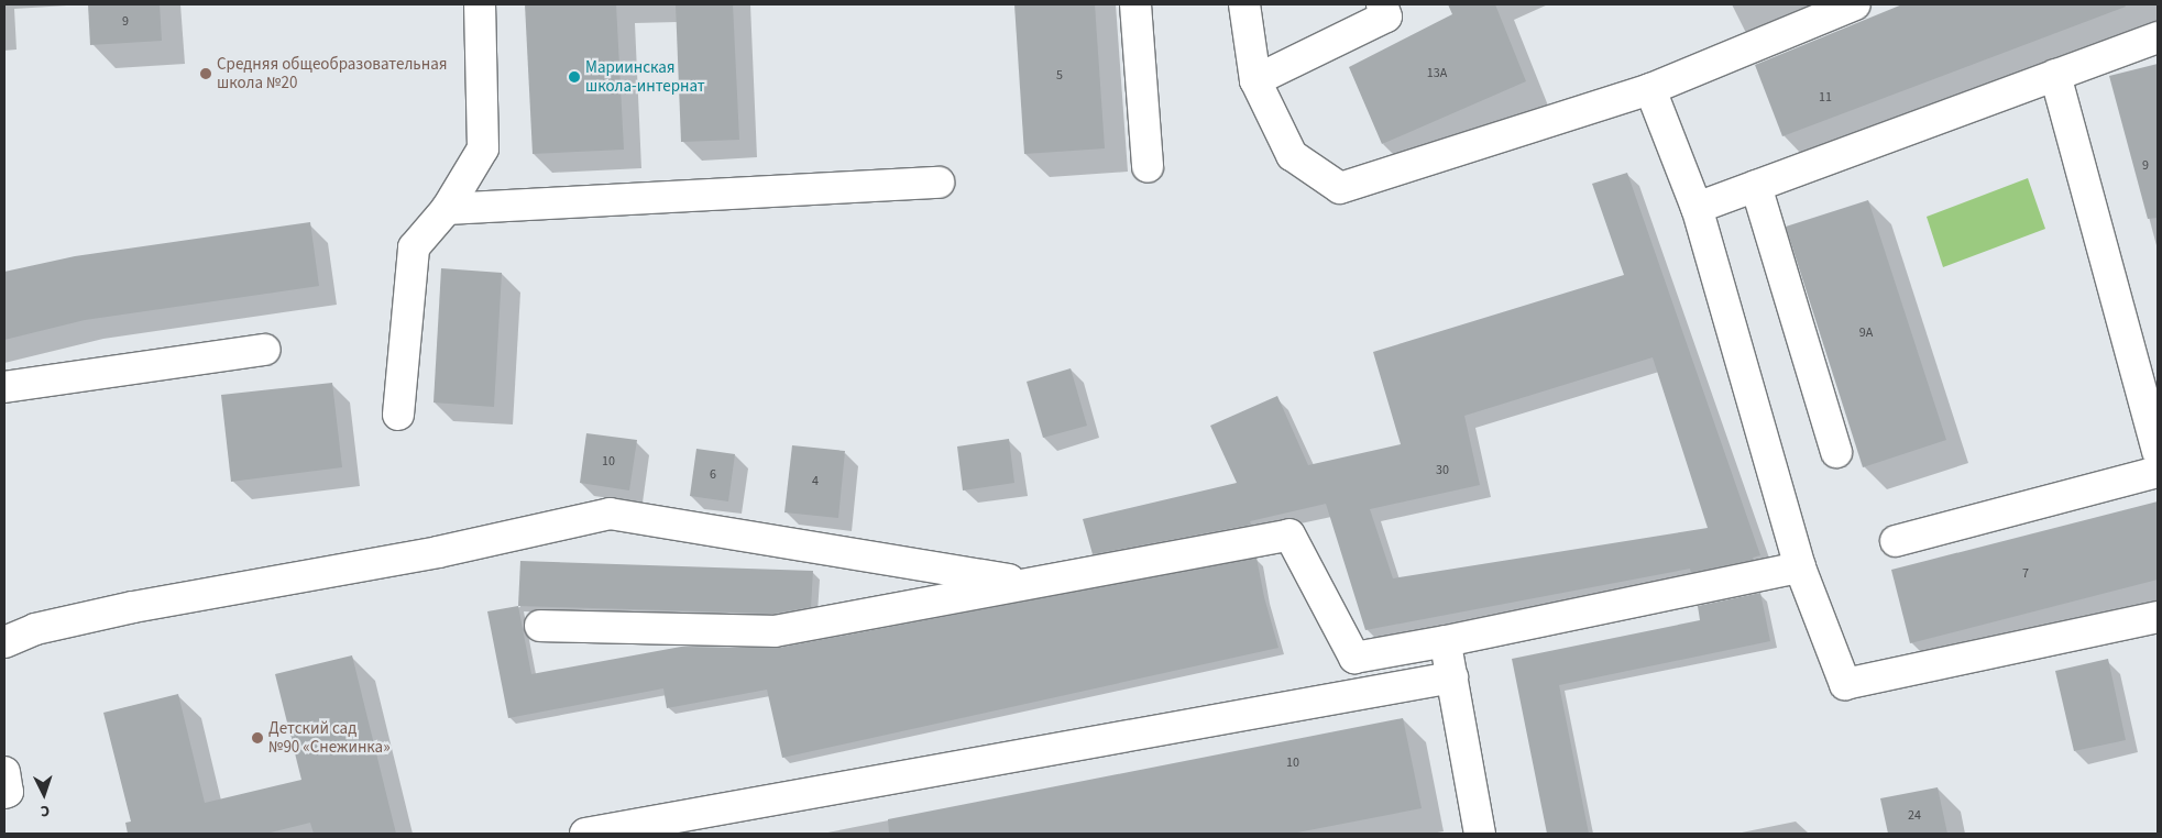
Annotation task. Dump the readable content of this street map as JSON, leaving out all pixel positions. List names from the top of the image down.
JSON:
{
  "places": ["Средняя общеобразовательная школа №20", "Мариинская школа-интернат", "Детский сад №90 «Снежинка»"],
  "house_numbers": [
    "9",
    "13А",
    "5",
    "11",
    "9",
    "9А",
    "10",
    "30",
    "6",
    "4",
    "7",
    "10",
    "24"
  ],
  "north": "bottom"
}
